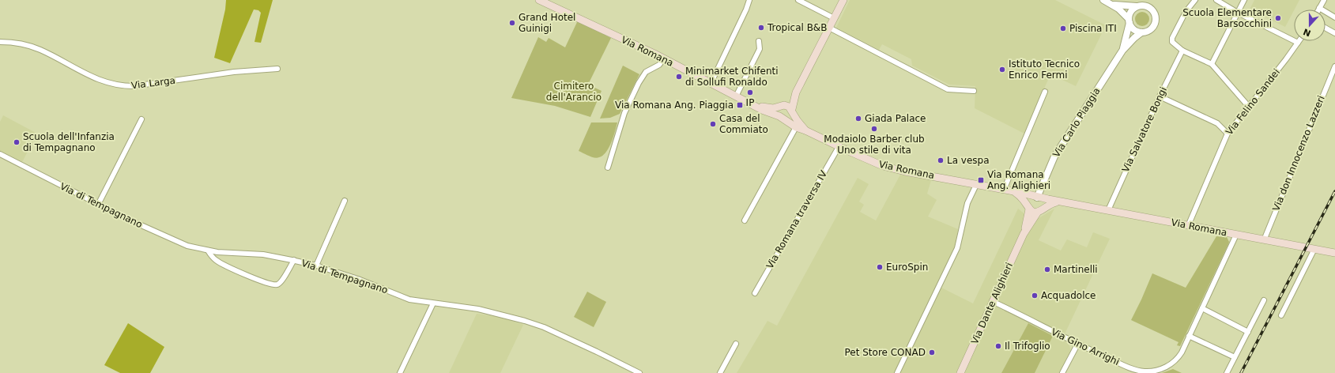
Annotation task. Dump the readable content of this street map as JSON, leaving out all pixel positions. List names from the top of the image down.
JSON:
{
  "streets": {
    "main road": ["Via Romana", "Via Dante Alighieri"],
    "street": [
      "Via Larga",
      "Via Felino Sandei",
      "Via Carlo Piaggia",
      "Via Salvatore Bongi",
      "Via don Innocenzo Lazzeri",
      "Via di Tempagnano",
      "Via Romana traversa IV",
      "Via Gino Arrighi"
    ]
  },
  "crossings": [
    ["Via Romana", "Via Felino Sandei"],
    ["Via Romana", "Via Carlo Piaggia"],
    ["Via Romana", "Via Salvatore Bongi"],
    ["Via Romana", "Via don Innocenzo Lazzeri"],
    ["Via Romana", "Via Romana traversa IV"],
    ["Via Romana", "Via Dante Alighieri"],
    ["Via Romana", "Via Gino Arrighi"],
    ["Via Carlo Piaggia", "Via Dante Alighieri"],
    ["Via Dante Alighieri", "Via Gino Arrighi"]
  ],
  "parks": ["Cimitero dell'Arancio"],
  "places": {
    "other": [
      "Scuola Elementare Barsocchini",
      "Grand Hotel Guinigi",
      "Tropical B&B",
      "Piscina ITI",
      "Istituto Tecnico Enrico Fermi",
      "Minimarket Chifenti di Sollufi Ronaldo",
      "IP",
      "Giada Palace",
      "Casa del Commiato",
      "Modaiolo Barber club Uno stile di vita",
      "Scuola dell'Infanzia di Tempagnano",
      "La vespa",
      "EuroSpin",
      "Martinelli",
      "Acquadolce",
      "Il Trifoglio",
      "Pet Store CONAD"
    ],
    "transit": ["Via Romana Ang. Piaggia", "Via Romana Ang. Alighieri"]
  },
  "north": "bottom"
}
